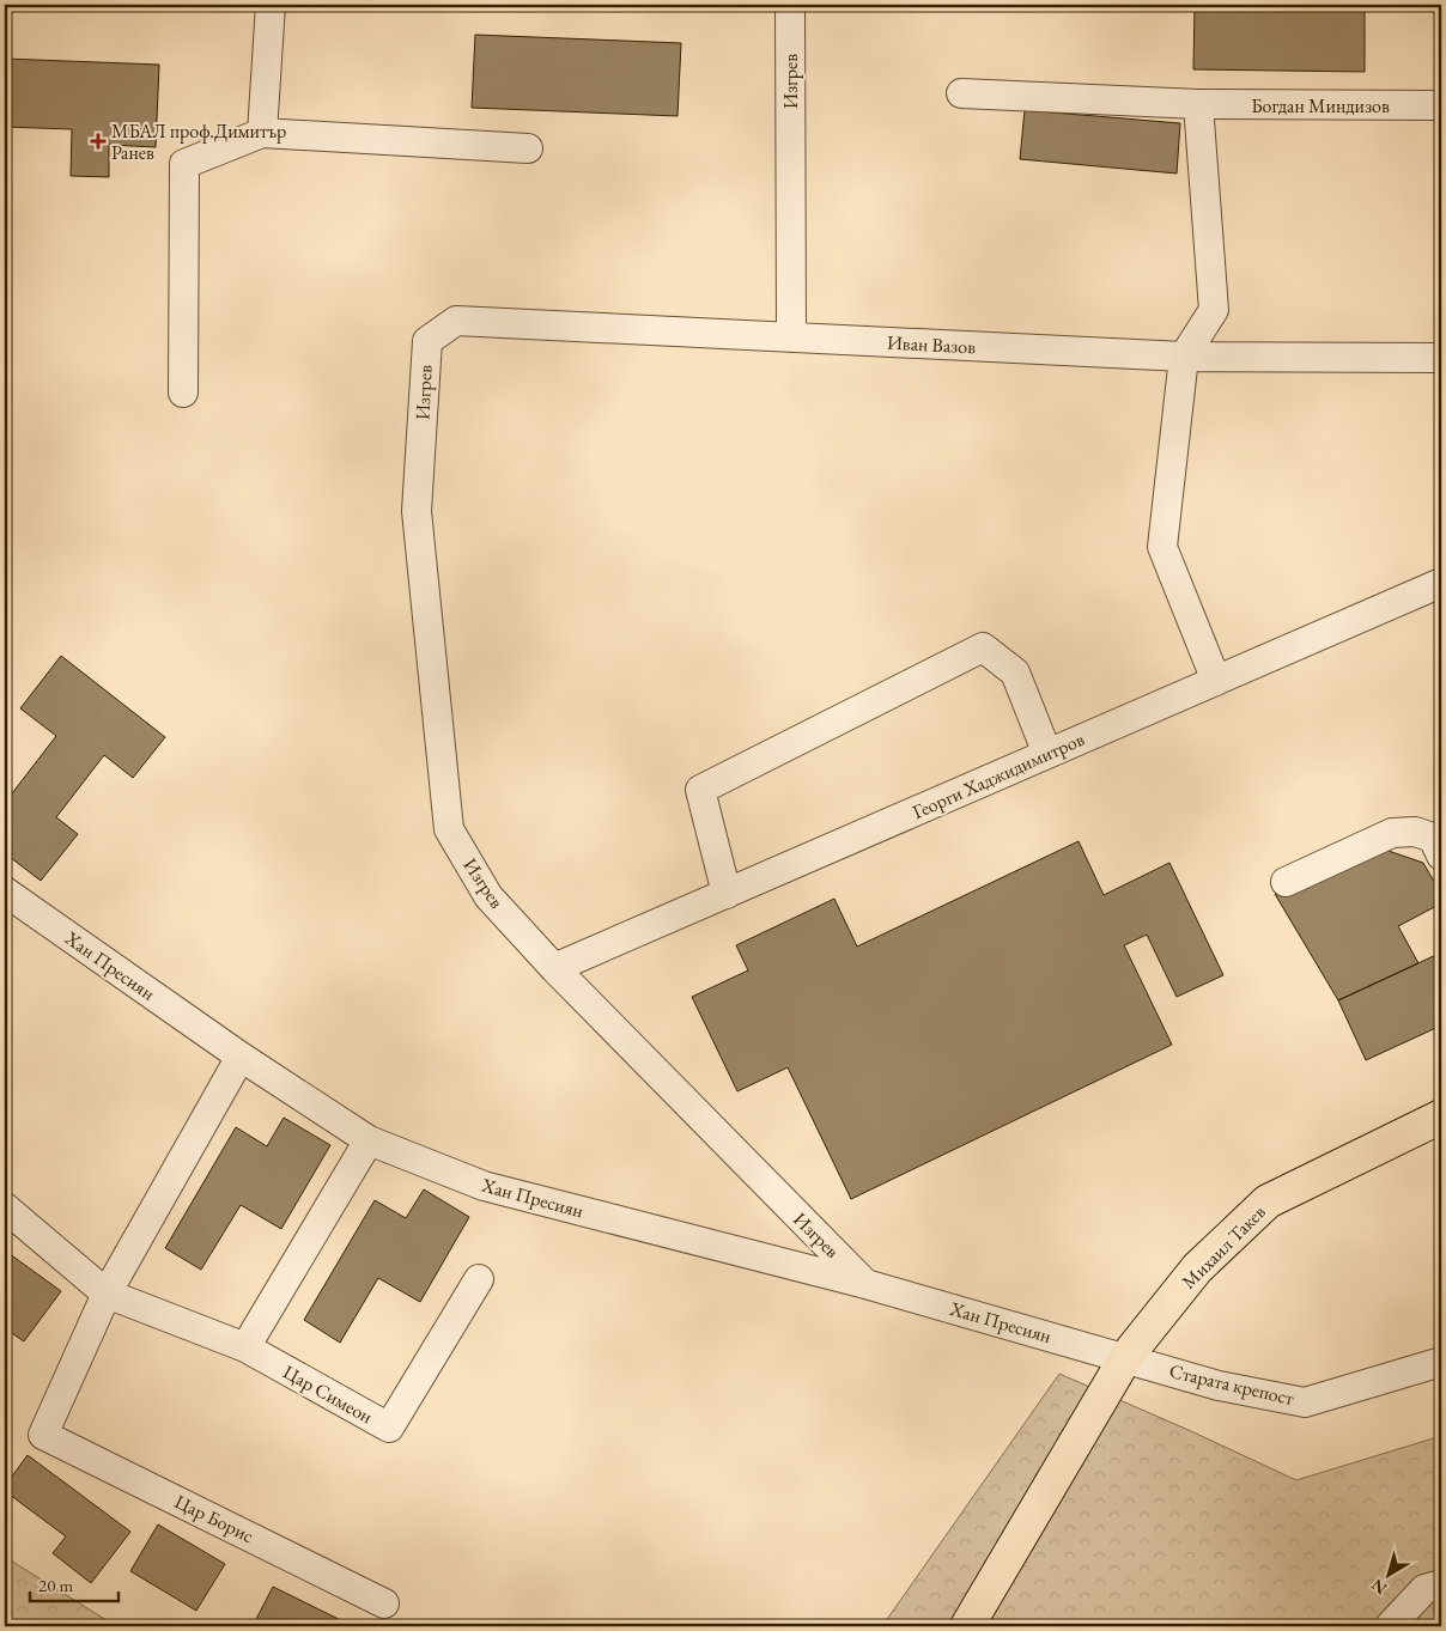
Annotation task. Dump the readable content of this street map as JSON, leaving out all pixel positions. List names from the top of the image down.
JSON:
{
  "streets": {
    "main road": ["Михаил Такев"],
    "street": [
      "Изгрев",
      "Богдан Миндизов",
      "Иван Вазов",
      "Георги Хаджидимитров",
      "Хан Пресиян",
      "Старата крепост",
      "Цар Симеон",
      "Цар Борис"
    ]
  },
  "crossings": [
    ["Изгрев", "Иван Вазов"],
    ["Изгрев", "Георги Хаджидимитров"],
    ["Изгрев", "Хан Пресиян"],
    ["Хан Пресиян", "Михаил Такев"],
    ["Хан Пресиян", "Старата крепост"],
    ["Михаил Такев", "Старата крепост"],
    ["Цар Симеон", "Цар Борис"]
  ],
  "places": {
    "health": ["МБАЛ проф.Димитър Ранев"]
  },
  "scale_bar": "20 m",
  "north": "bottom left"
}
